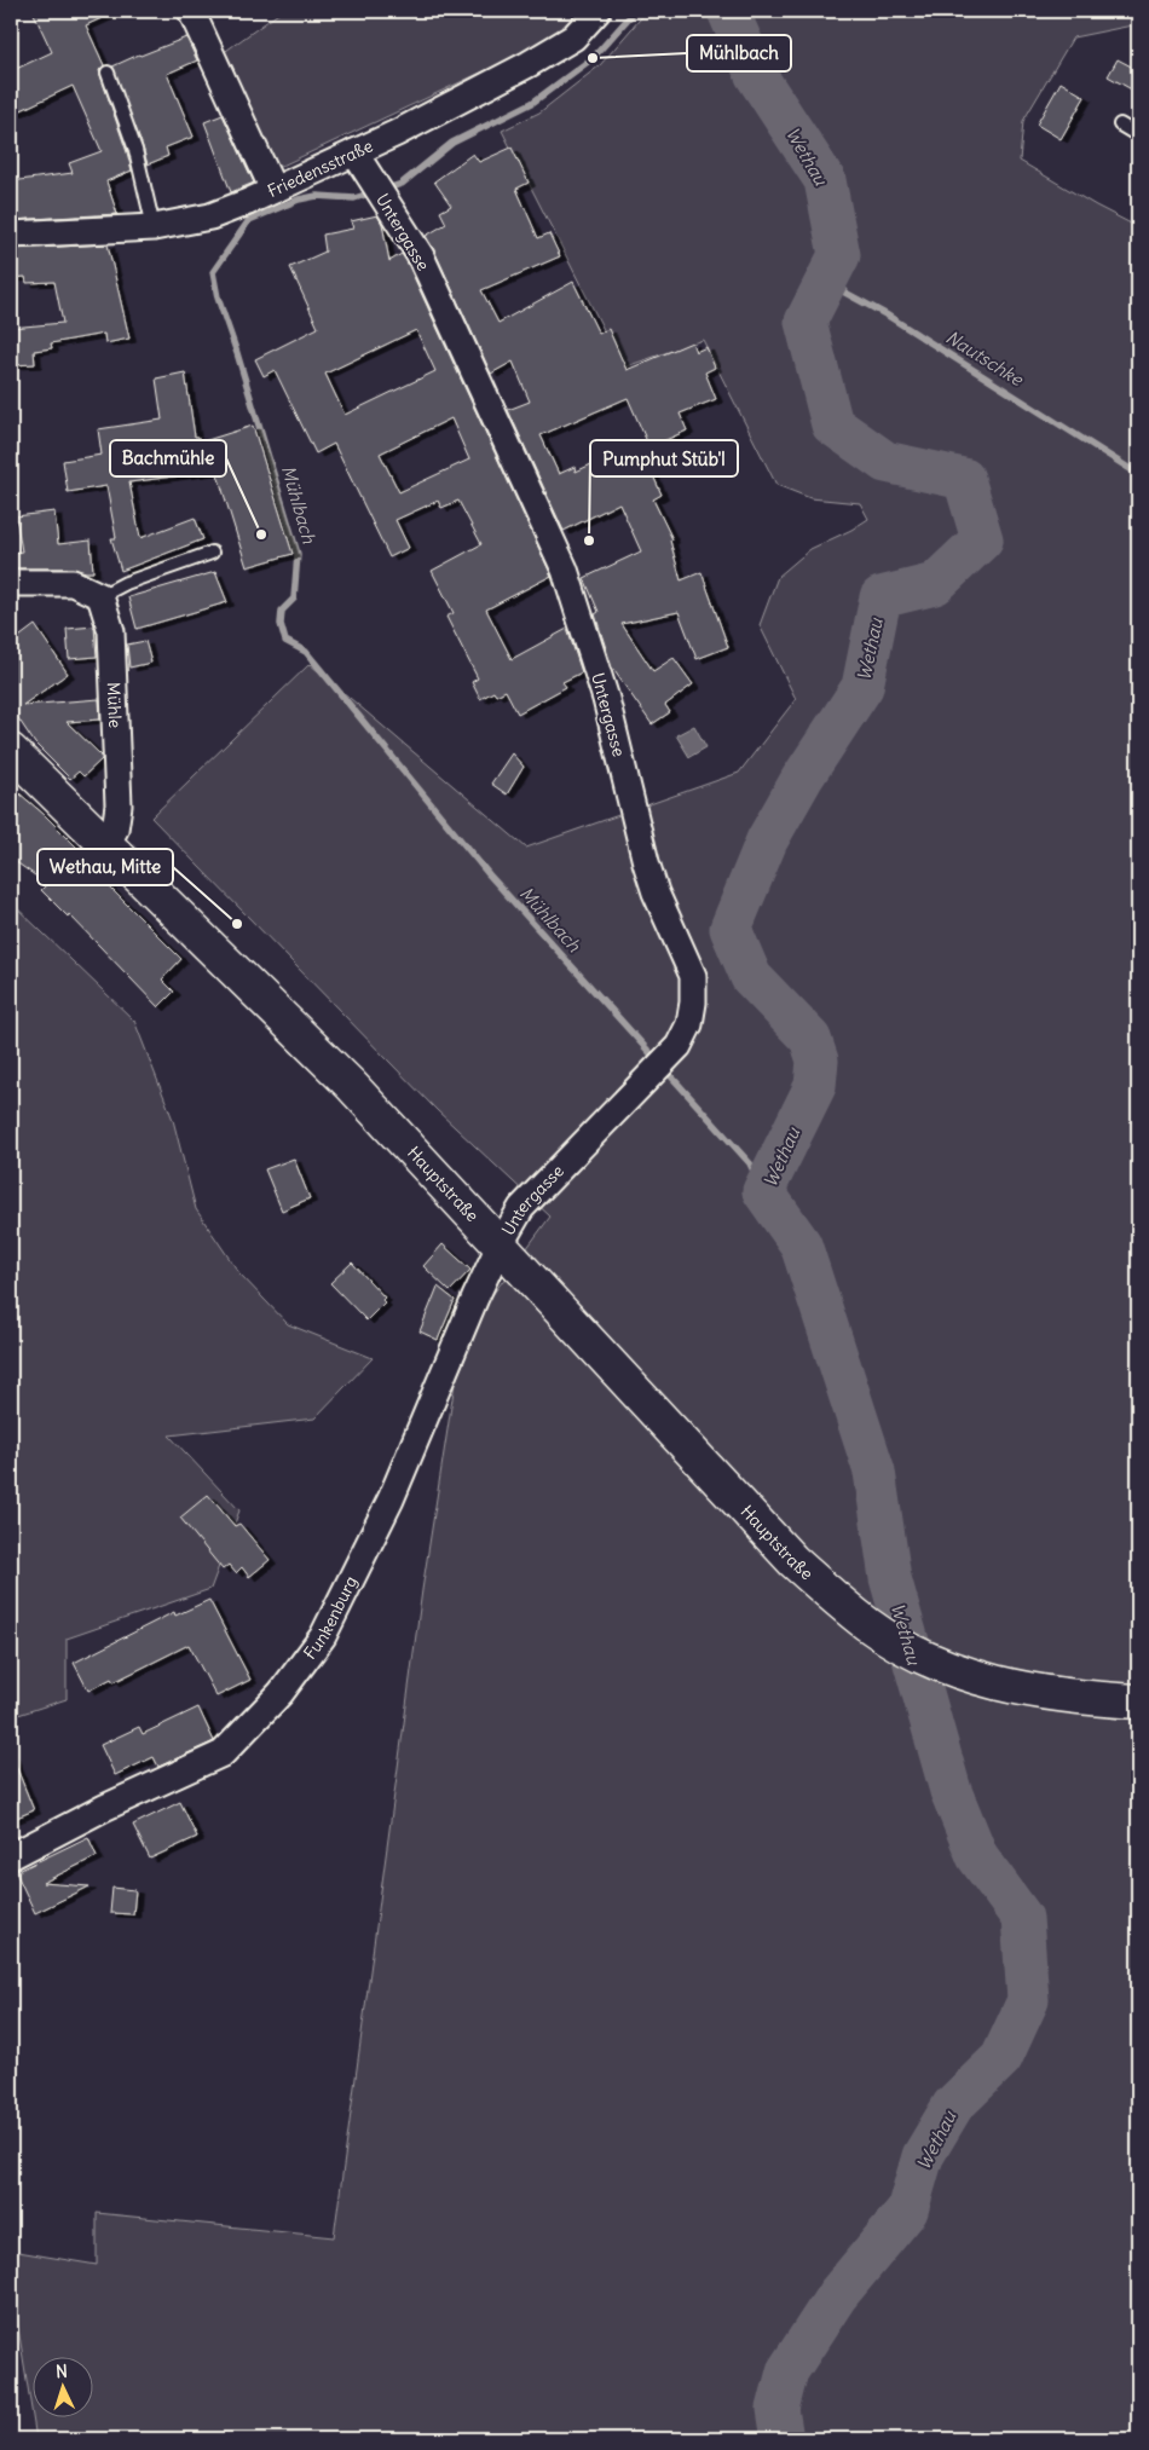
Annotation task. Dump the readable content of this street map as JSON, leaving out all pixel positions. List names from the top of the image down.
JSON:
{
  "streets": {
    "main road": ["Hauptstraße"],
    "street": [
      "Friedensstraße",
      "Untergasse",
      "Mühle",
      "Funkenburg"
    ]
  },
  "crossings": [
    ["Friedensstraße", "Untergasse"],
    ["Untergasse", "Hauptstraße"],
    ["Untergasse", "Funkenburg"],
    ["Mühle", "Hauptstraße"],
    ["Hauptstraße", "Funkenburg"]
  ],
  "water": ["Wethau", "Nautschke", "Mühlbach"],
  "places": [
    "Mühlbach",
    "Bachmühle",
    "Pumphut Stüb'l",
    "Wethau, Mitte"
  ],
  "north": "top"
}
